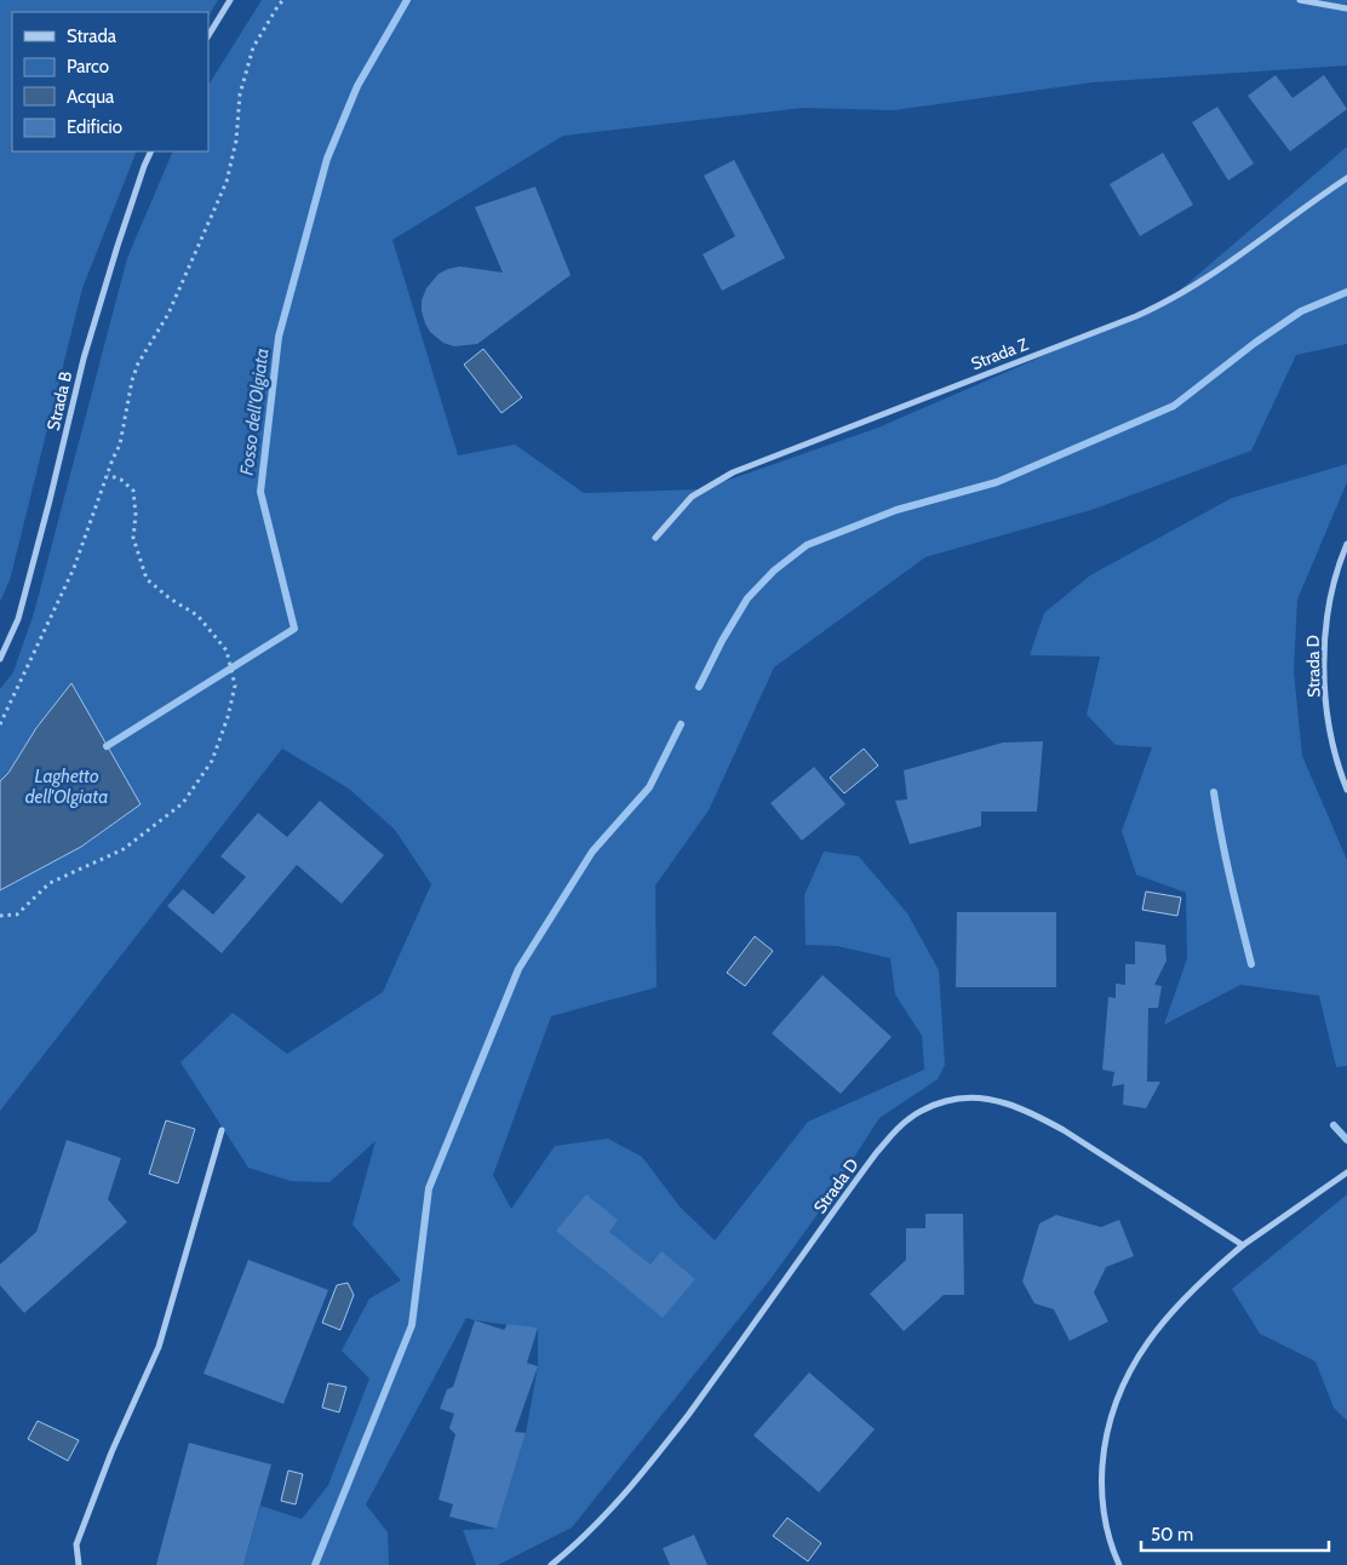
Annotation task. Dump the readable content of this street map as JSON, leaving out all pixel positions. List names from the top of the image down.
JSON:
{
  "streets": {
    "street": ["Strada Z", "Strada B", "Strada D"]
  },
  "water": ["Fosso dell’Olgiata", "Laghetto dell'Olgiata"],
  "legend": [
    "Strada",
    "Parco",
    "Acqua",
    "Edificio"
  ],
  "scale_bar": "50 m"
}
